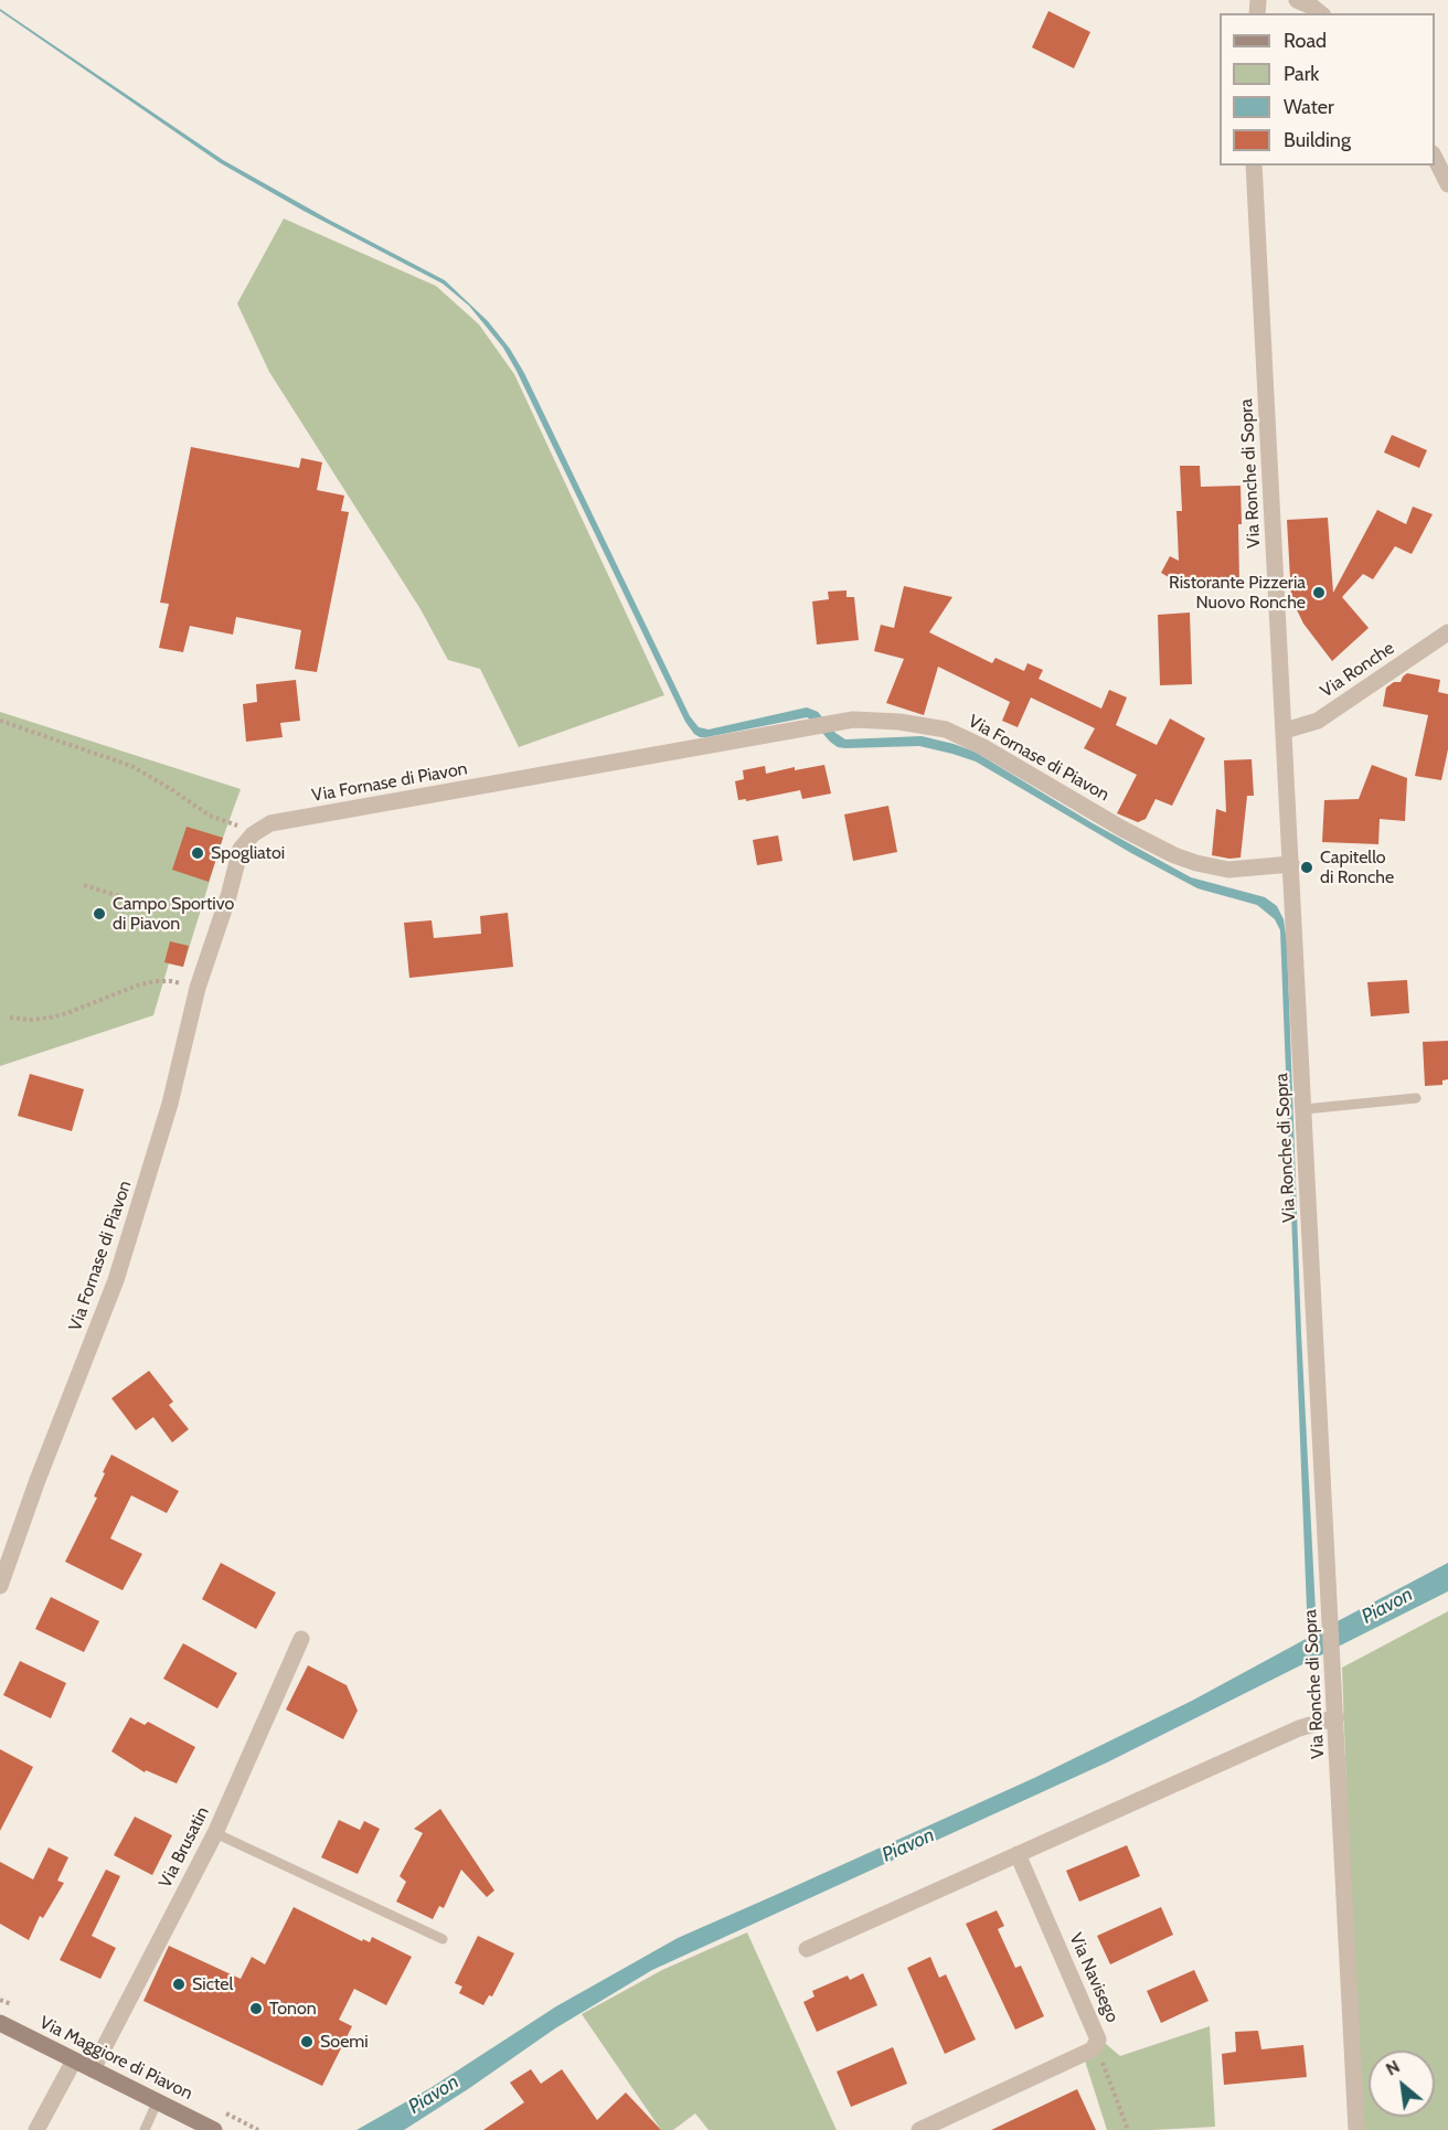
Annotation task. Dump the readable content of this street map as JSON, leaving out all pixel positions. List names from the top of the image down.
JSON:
{
  "streets": {
    "main road": ["Via Maggiore di Piavon"],
    "street": [
      "Via Ronche di Sopra",
      "Via Ronche",
      "Via Fornase di Piavon",
      "Via Brusatin",
      "Via Navisego"
    ]
  },
  "crossings": [
    ["Via Ronche di Sopra", "Via Ronche"],
    ["Via Ronche di Sopra", "Via Fornase di Piavon"],
    ["Via Brusatin", "Via Maggiore di Piavon"]
  ],
  "water": ["Piavon"],
  "places": [
    "Ristorante Pizzeria Nuovo Ronche",
    "Spogliatoi",
    "Capitello di Ronche",
    "Campo Sportivo di Piavon",
    "Sictel",
    "Tonon",
    "Soemi"
  ],
  "legend": [
    "Road",
    "Park",
    "Water",
    "Building"
  ],
  "north": "top left"
}
